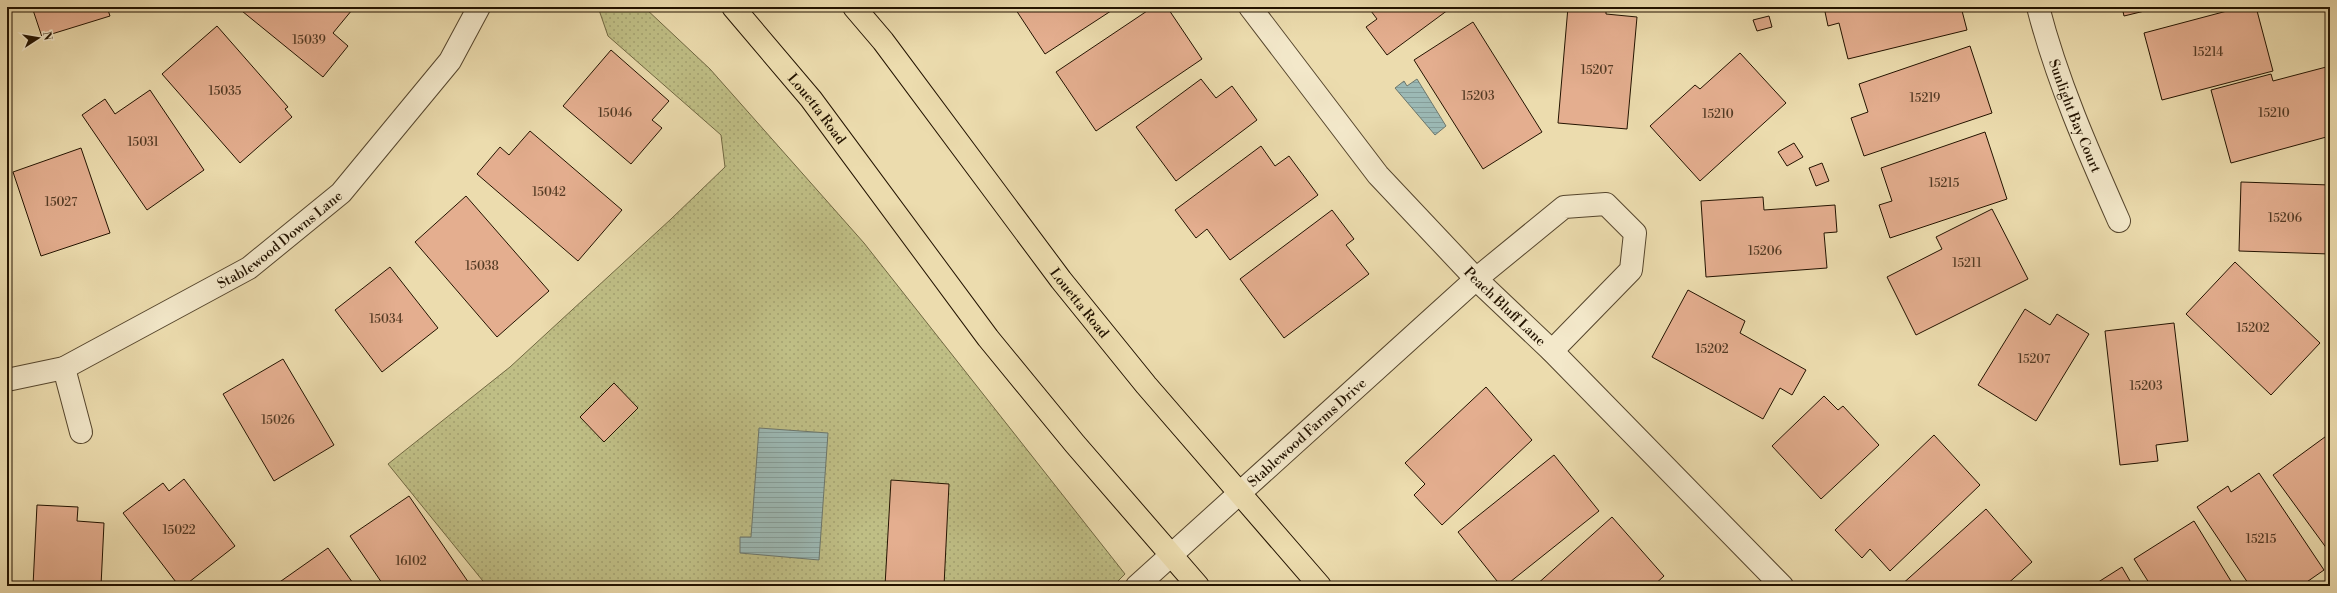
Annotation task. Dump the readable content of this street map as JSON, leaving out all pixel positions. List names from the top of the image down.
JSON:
{
  "streets": {
    "main road": ["Louetta Road"],
    "street": [
      "Sunlight Bay Court",
      "Stablewood Downs Lane",
      "Peach Bluff Lane",
      "Stablewood Farms Drive"
    ]
  },
  "crossings": [
    ["Louetta Road", "Stablewood Farms Drive"],
    ["Peach Bluff Lane", "Stablewood Farms Drive"]
  ],
  "house_numbers": [
    "15039",
    "15214",
    "15207",
    "15035",
    "15203",
    "15219",
    "15046",
    "15210",
    "15210",
    "15031",
    "15215",
    "15042",
    "15027",
    "15206",
    "15206",
    "15211",
    "15038",
    "15034",
    "15202",
    "15202",
    "15207",
    "15203",
    "15026",
    "15022",
    "15215",
    "16102"
  ],
  "north": "right"
}
